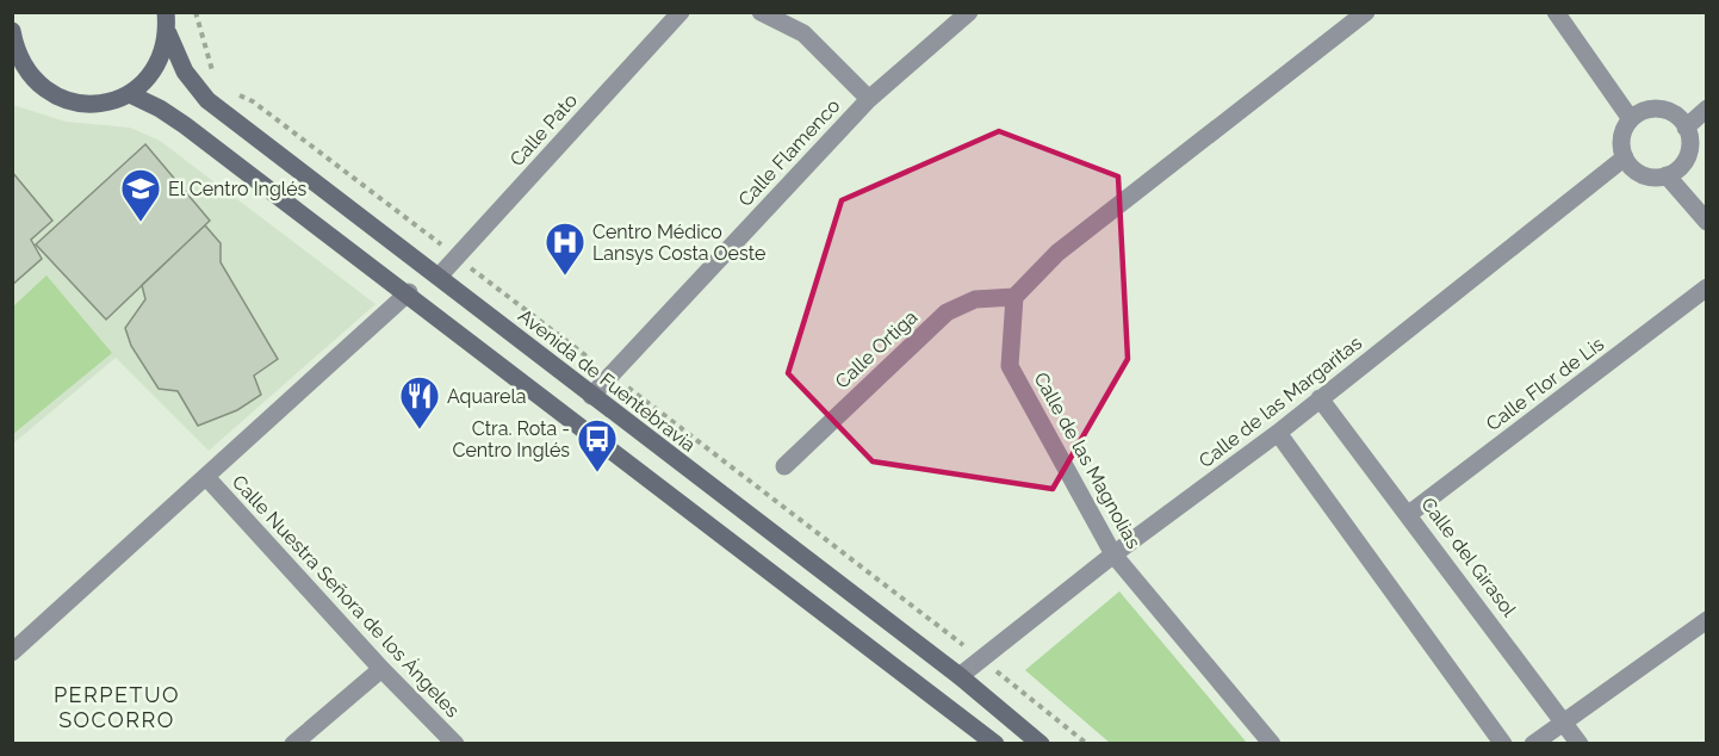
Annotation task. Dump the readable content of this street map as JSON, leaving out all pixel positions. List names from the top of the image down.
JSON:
{
  "streets": {
    "main road": ["Avenida de Fuentebravia"],
    "street": [
      "Calle Pato",
      "Calle Flamenco",
      "Calle Ortiga",
      "Calle Flor de Lis",
      "Calle de las Margaritas",
      "Calle de las Magnolias",
      "Calle del Girasol",
      "Calle Nuestra Señora de los Ángeles"
    ]
  },
  "crossings": [
    ["Calle Pato", "Avenida de Fuentebravia"],
    ["Calle Flamenco", "Avenida de Fuentebravia"],
    ["Calle Ortiga", "Calle de las Magnolias"],
    ["Avenida de Fuentebravia", "Calle de las Margaritas"],
    ["Calle Flor de Lis", "Calle del Girasol"],
    ["Calle de las Margaritas", "Calle de las Magnolias"],
    ["Calle de las Margaritas", "Calle del Girasol"]
  ],
  "districts": ["PERPETUO SOCORRO"],
  "places": {
    "school or university": ["El Centro Inglés"],
    "hospital": ["Centro Médico Lansys Costa Oeste"],
    "restaurant": ["Aquarela"],
    "bus stop": ["Ctra. Rota - Centro Inglés"]
  }
}
